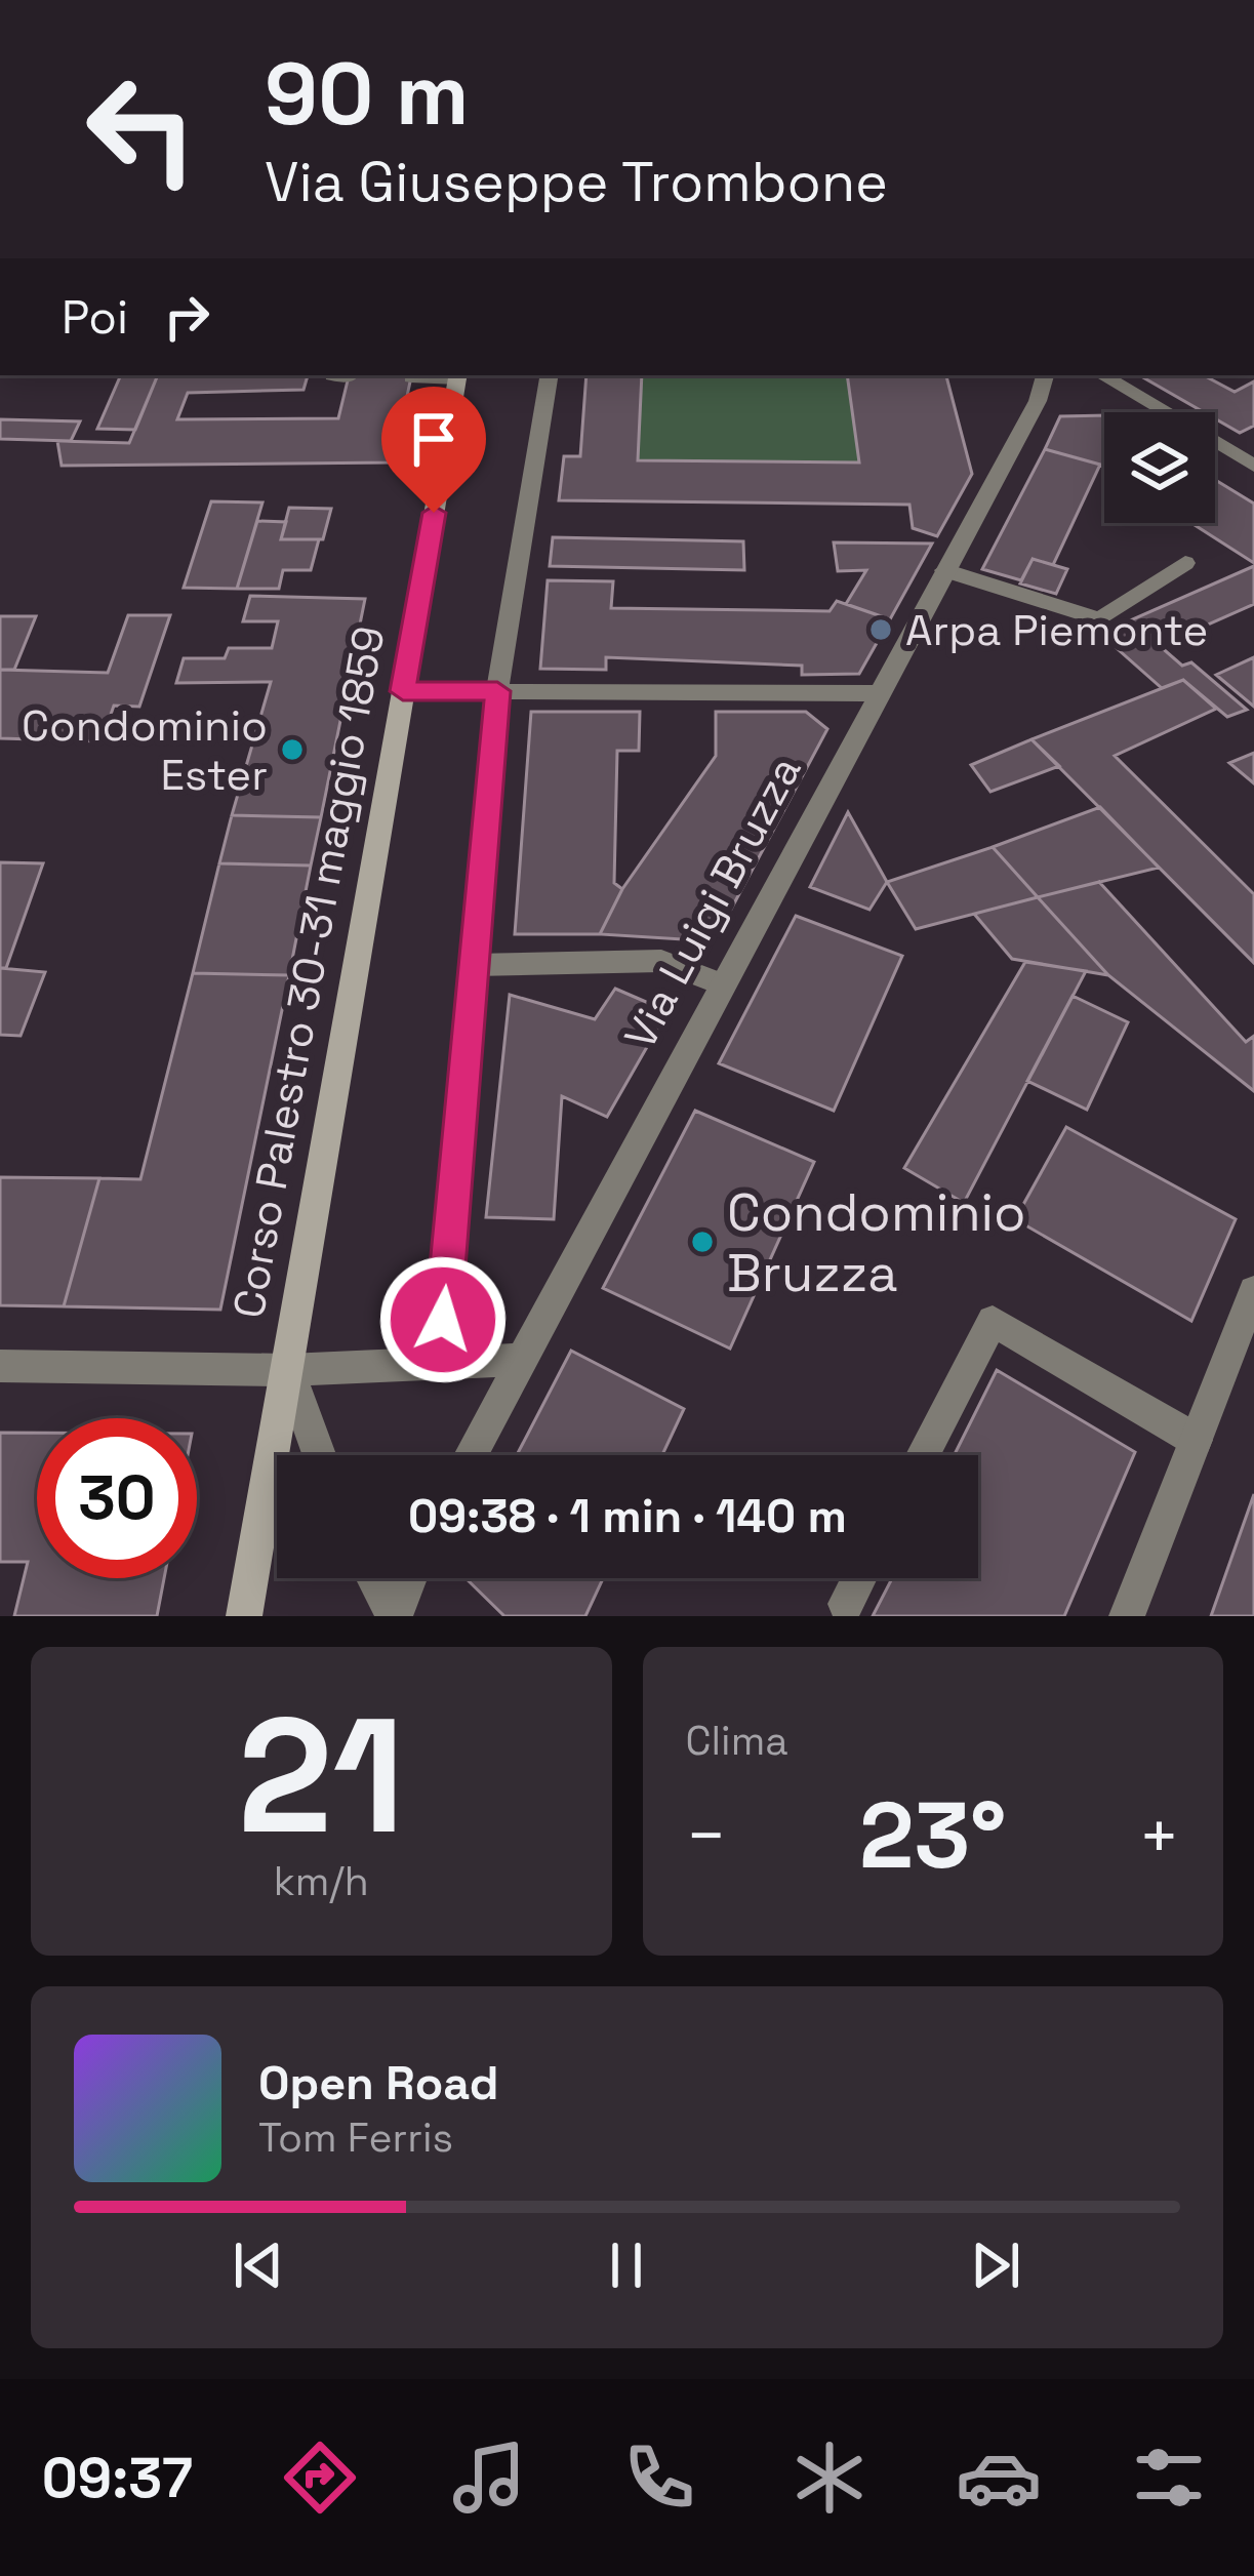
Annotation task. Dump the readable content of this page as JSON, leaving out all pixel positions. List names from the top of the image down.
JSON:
{
  "streets": {
    "main road": ["Corso Palestro 30-31 maggio 1859"],
    "street": ["Via Luigi Bruzza"]
  },
  "crossings": [
    ["Via Luigi Bruzza", "Corso Palestro 30-31 maggio 1859"]
  ],
  "places": ["Arpa Piemonte", "Condominio Ester", "Condominio Bruzza"],
  "page": {
    "turn": ["90 m", "Via Giuseppe Trombone"],
    "then": "Poi",
    "limit": "30",
    "trip": "09:38 · 1 min · 140 m",
    "tile": [
      ["21", "km/h"],
      "Clima"
    ],
    "heat": ["−", "23°", "+"],
    "song": ["Open Road", "Tom Ferris"],
    "tabs": "09:37"
  }
}
